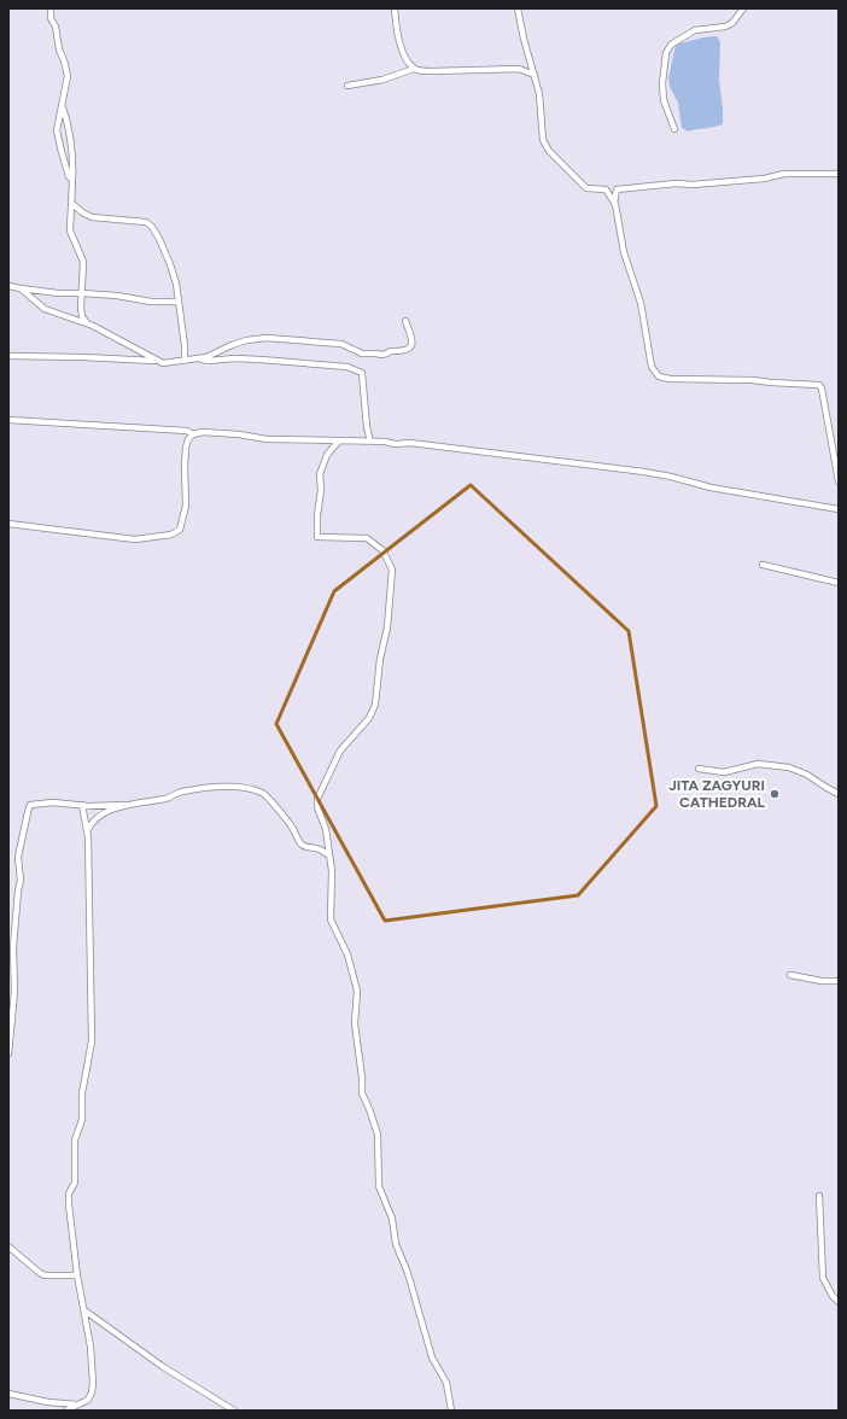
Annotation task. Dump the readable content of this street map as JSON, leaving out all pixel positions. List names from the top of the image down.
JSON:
{
  "places": ["JITA ZAGYURI CATHEDRAL"]
}
